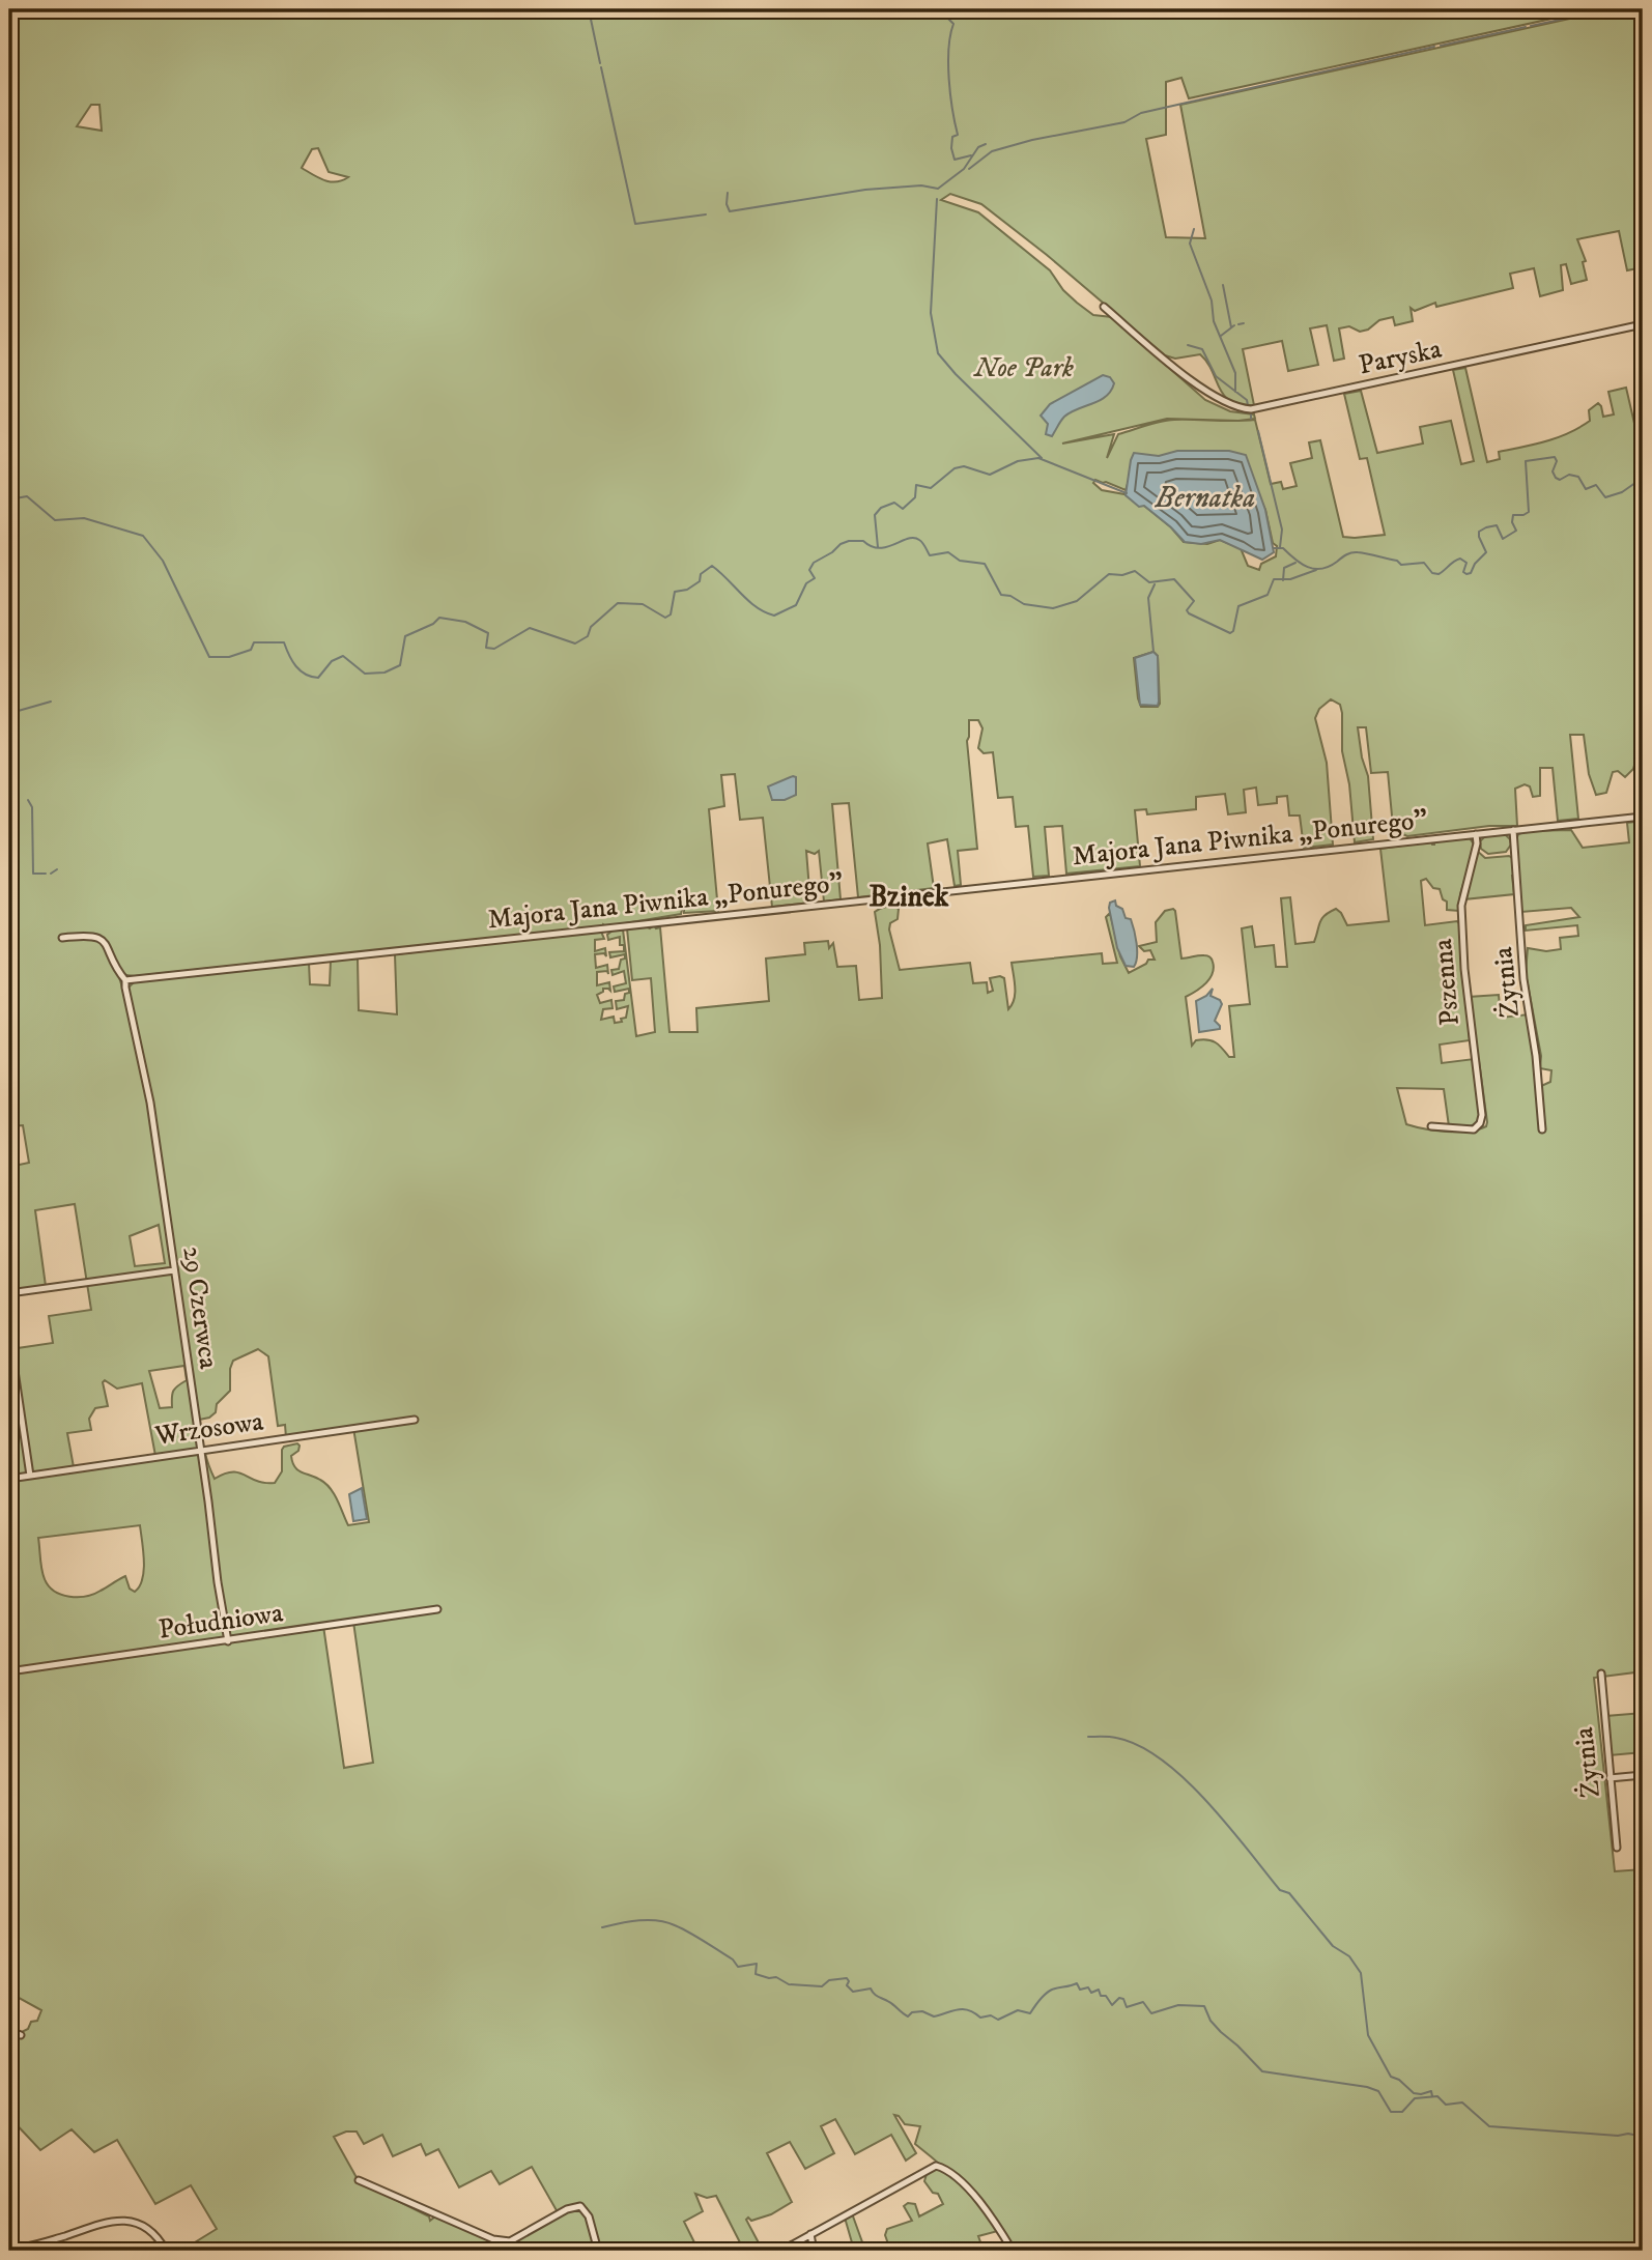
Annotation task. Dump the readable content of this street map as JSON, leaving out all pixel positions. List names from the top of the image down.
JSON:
{
  "streets": {
    "street": [
      "Paryska",
      "Majora Jana Piwnika „Ponurego”",
      "Pszenna",
      "Żytnia",
      "29 Czerwca",
      "Wrzosowa",
      "Południowa"
    ]
  },
  "crossings": [
    ["Majora Jana Piwnika „Ponurego”", "Pszenna"],
    ["Majora Jana Piwnika „Ponurego”", "Żytnia"],
    ["Majora Jana Piwnika „Ponurego”", "29 Czerwca"],
    ["29 Czerwca", "Wrzosowa"],
    ["29 Czerwca", "Południowa"]
  ],
  "districts": ["Bzinek"],
  "water": ["Bernatka"],
  "parks": ["Noe Park"]
}
